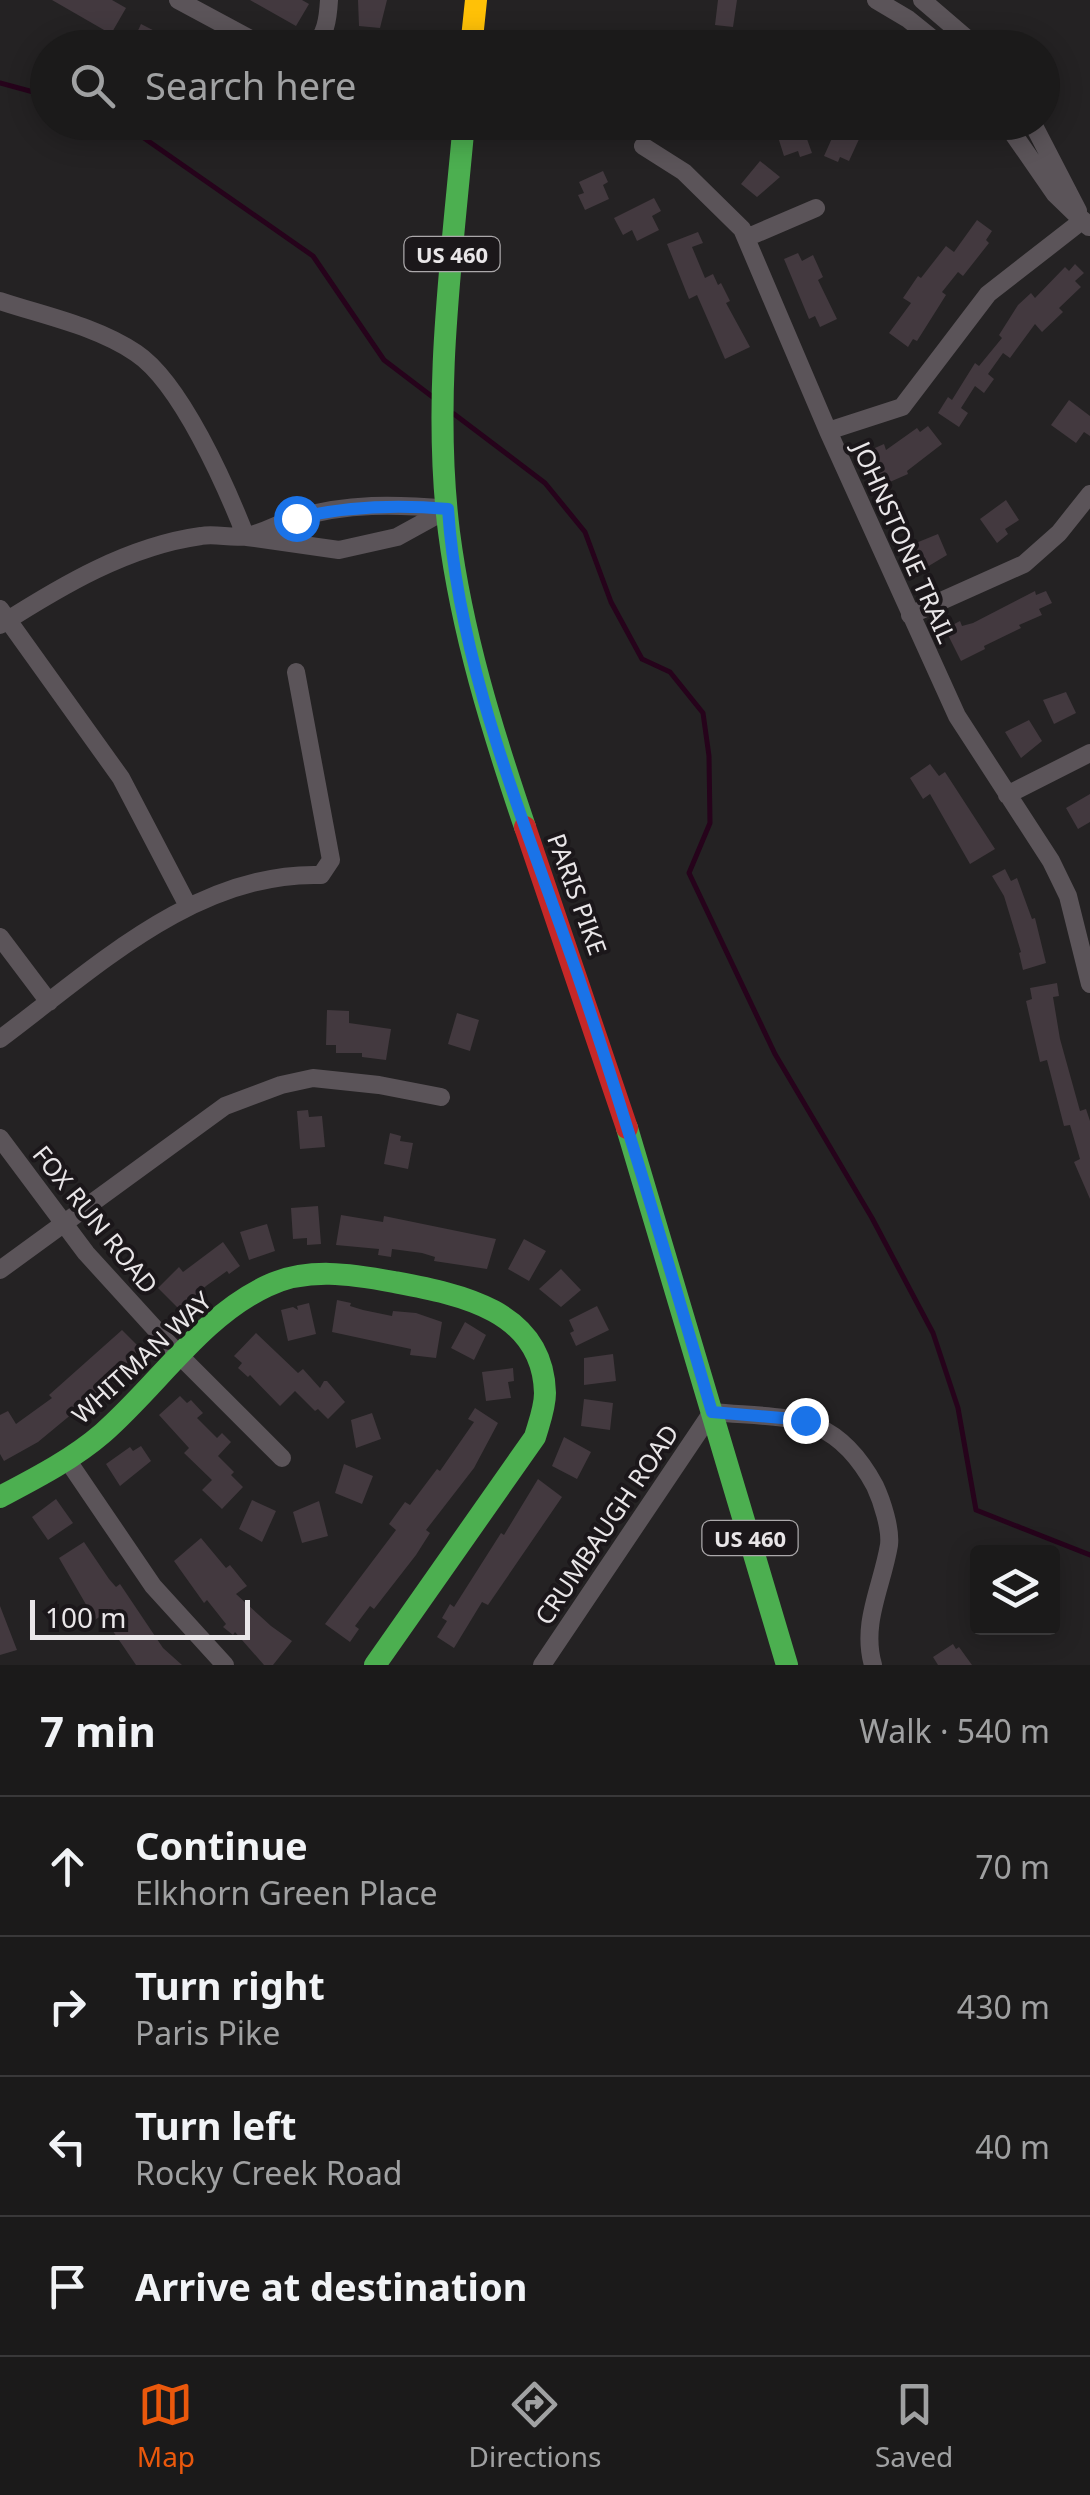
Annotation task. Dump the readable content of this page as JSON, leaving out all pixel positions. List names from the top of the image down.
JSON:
{
  "streets": {
    "main road": ["US 460", "PARIS PIKE", "WHITMAN WAY"],
    "street": ["JOHNSTONE TRAIL", "FOX RUN ROAD", "CRUMBAUGH ROAD"]
  },
  "crossings": [
    ["PARIS PIKE", "CRUMBAUGH ROAD"],
    ["FOX RUN ROAD", "WHITMAN WAY"]
  ],
  "scale_bar": "100 m",
  "page": {
    "search": "Search here",
    "scale": "100 m",
    "heading": ["7 min", "Walk · 540 m"],
    "list": [
      ["Continue", "Elkhorn Green Place", "70 m"],
      ["Turn right", "Paris Pike", "430 m"],
      ["Turn left", "Rocky Creek Road", "40 m"],
      "Arrive at destination"
    ],
    "nav": ["Map", "Directions", "Saved"]
  }
}
